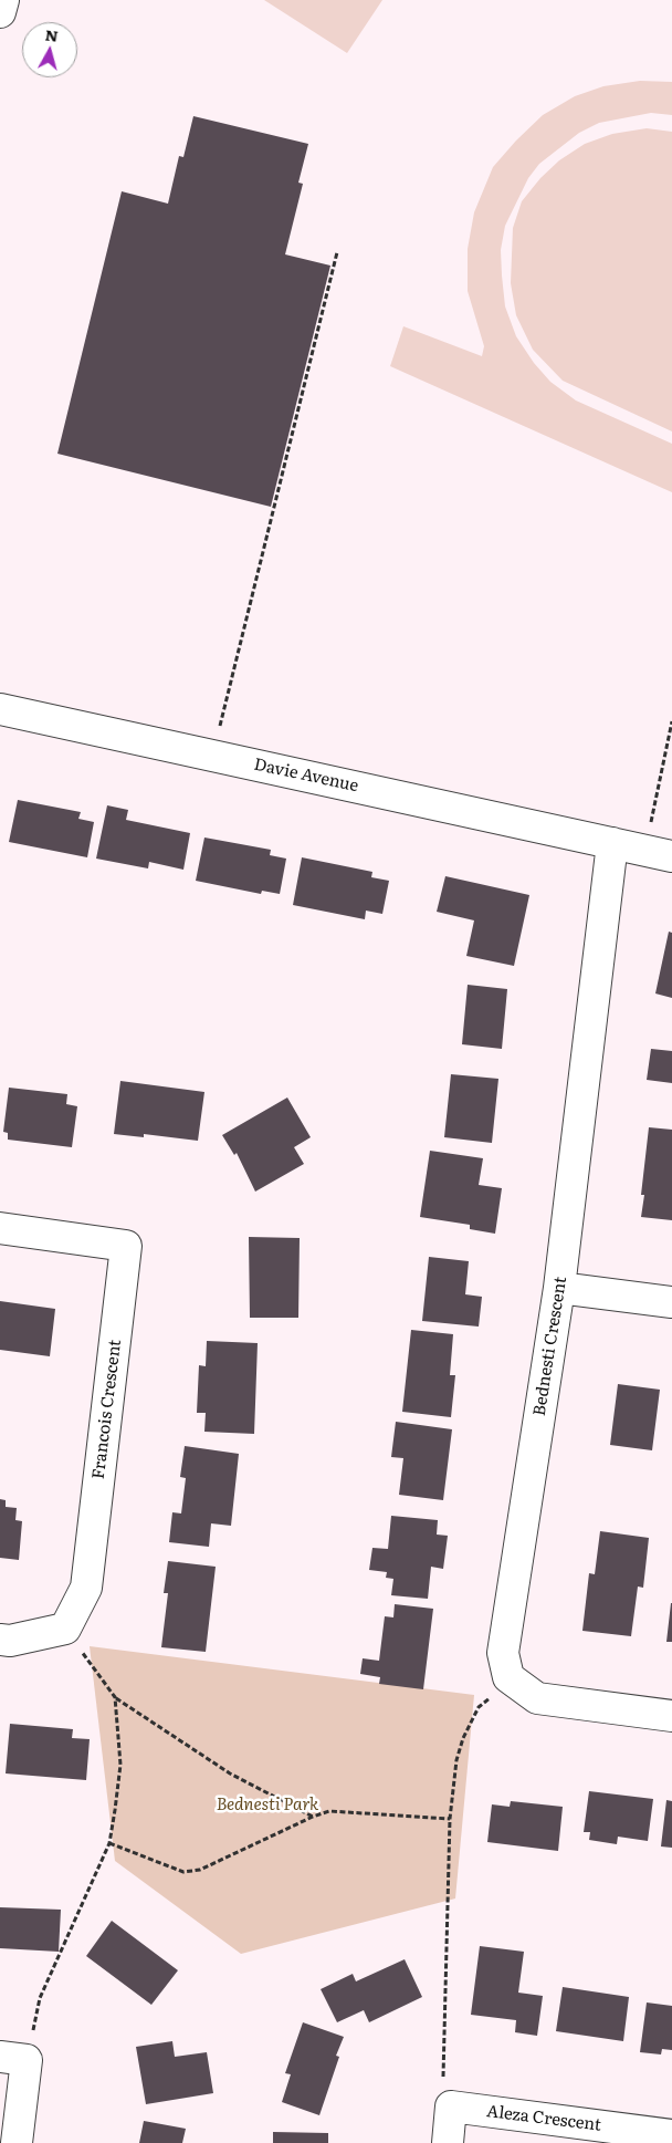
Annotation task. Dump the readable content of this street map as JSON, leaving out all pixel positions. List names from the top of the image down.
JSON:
{
  "streets": {
    "street": [
      "Davie Avenue",
      "Bednesti Crescent",
      "Francois Crescent",
      "Aleza Crescent"
    ]
  },
  "crossings": [
    ["Davie Avenue", "Bednesti Crescent"]
  ],
  "parks": ["Bednesti Park"],
  "north": "top"
}
